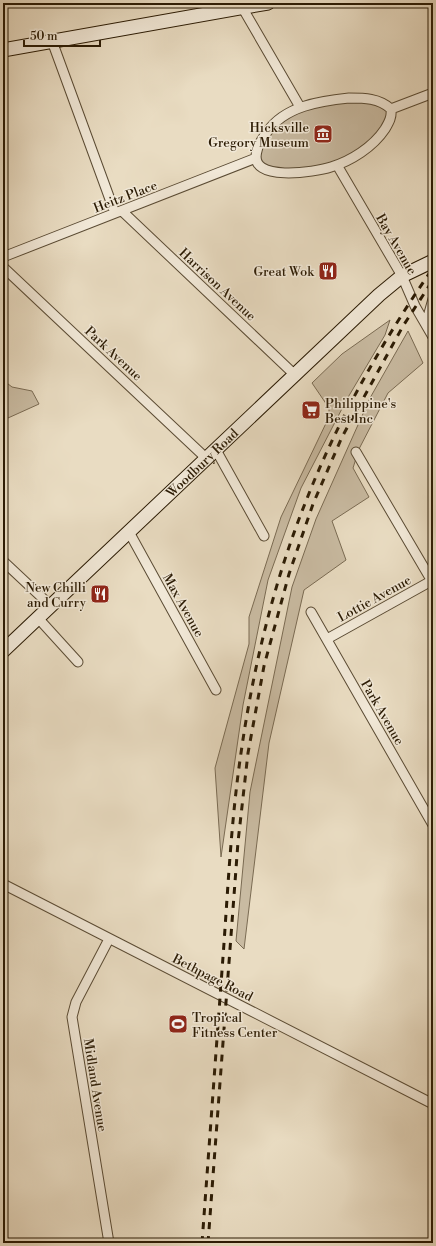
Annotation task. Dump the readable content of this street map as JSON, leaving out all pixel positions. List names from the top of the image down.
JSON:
{
  "streets": {
    "main road": ["Woodbury Road"],
    "street": [
      "Heitz Place",
      "Bay Avenue",
      "Harrison Avenue",
      "Park Avenue",
      "Lottie Avenue",
      "Max Avenue",
      "Bethpage Road",
      "Midland Avenue"
    ]
  },
  "crossings": [
    ["Heitz Place", "Harrison Avenue"],
    ["Bay Avenue", "Woodbury Road"],
    ["Harrison Avenue", "Woodbury Road"],
    ["Park Avenue", "Woodbury Road"],
    ["Park Avenue", "Lottie Avenue"],
    ["Woodbury Road", "Max Avenue"],
    ["Bethpage Road", "Midland Avenue"]
  ],
  "places": {
    "museum": ["Hicksville Gregory Museum"],
    "restaurant": ["Great Wok", "New Chilli and Curry"],
    "supermarket": ["Philippine's Best Inc"],
    "sports": ["Tropical Fitness Center"]
  },
  "scale_bar": "50 m"
}
